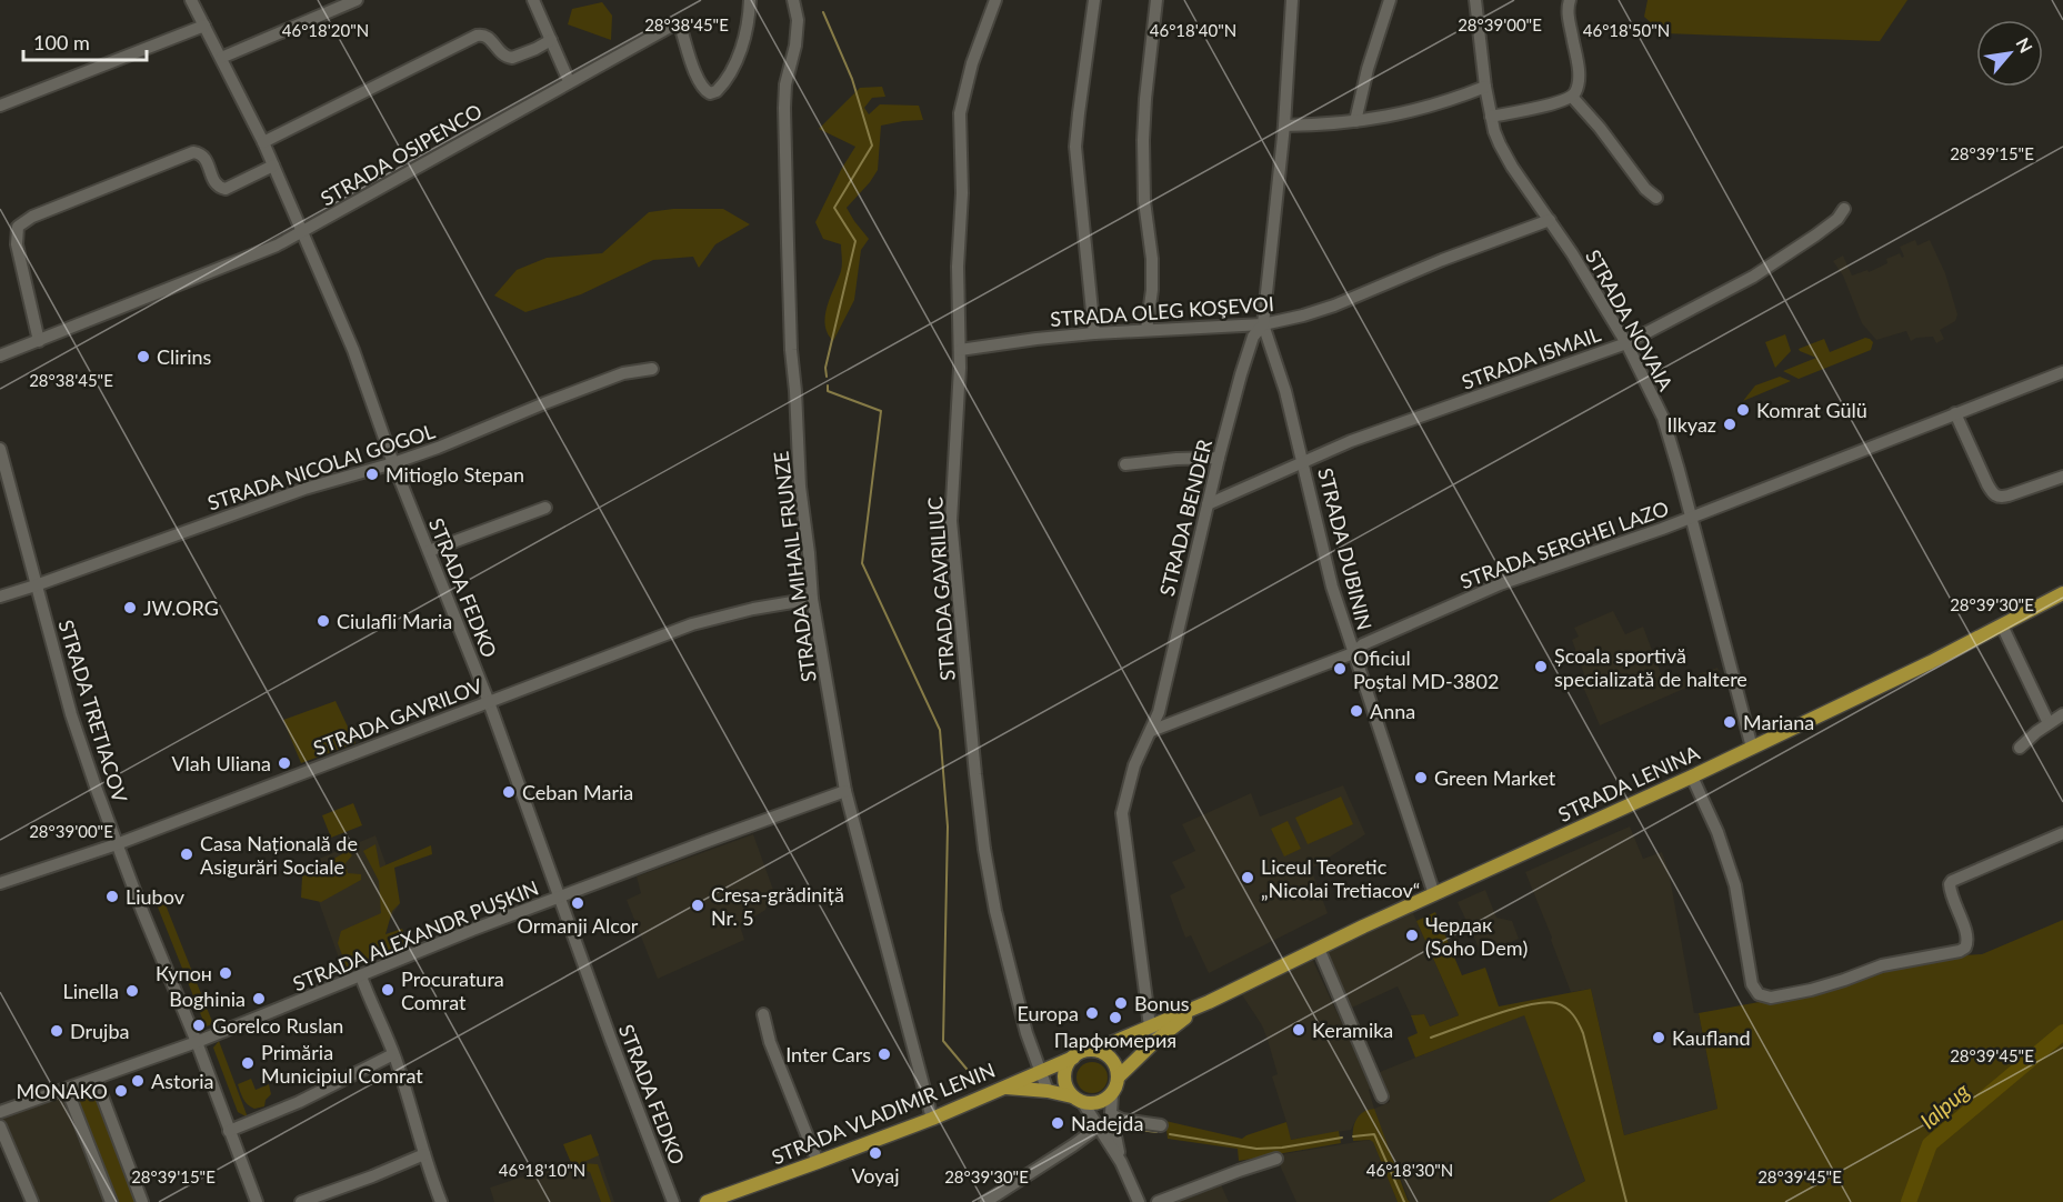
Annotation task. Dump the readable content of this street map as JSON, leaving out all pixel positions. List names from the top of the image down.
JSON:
{
  "streets": {
    "main road": ["STRADA LENINA", "STRADA VLADIMIR LENIN"],
    "street": [
      "STRADA OSIPENCO",
      "STRADA OLEG KOŞEVOI",
      "STRADA NOVAIA",
      "STRADA ISMAIL",
      "STRADA NICOLAI GOGOL",
      "STRADA BENDER",
      "STRADA SERGHEI LAZO",
      "STRADA DUBININ",
      "STRADA MIHAIL FRUNZE",
      "STRADA FEDKO",
      "STRADA GAVRILIUC",
      "STRADA TRETIACOV",
      "STRADA GAVRILOV",
      "STRADA ALEXANDR PUȘKIN"
    ]
  },
  "crossings": [
    ["STRADA OSIPENCO", "STRADA FEDKO"],
    ["STRADA OLEG KOŞEVOI", "STRADA NOVAIA"],
    ["STRADA OLEG KOŞEVOI", "STRADA BENDER"],
    ["STRADA OLEG KOŞEVOI", "STRADA DUBININ"],
    ["STRADA OLEG KOŞEVOI", "STRADA GAVRILIUC"],
    ["STRADA NOVAIA", "STRADA ISMAIL"],
    ["STRADA NOVAIA", "STRADA SERGHEI LAZO"],
    ["STRADA NOVAIA", "STRADA LENINA"],
    ["STRADA ISMAIL", "STRADA BENDER"],
    ["STRADA ISMAIL", "STRADA DUBININ"],
    ["STRADA NICOLAI GOGOL", "STRADA FEDKO"],
    ["STRADA NICOLAI GOGOL", "STRADA TRETIACOV"],
    ["STRADA BENDER", "STRADA SERGHEI LAZO"],
    ["STRADA BENDER", "STRADA DUBININ"],
    ["STRADA SERGHEI LAZO", "STRADA DUBININ"],
    ["STRADA DUBININ", "STRADA LENINA"],
    ["STRADA MIHAIL FRUNZE", "STRADA GAVRILOV"],
    ["STRADA MIHAIL FRUNZE", "STRADA ALEXANDR PUȘKIN"],
    ["STRADA MIHAIL FRUNZE", "STRADA VLADIMIR LENIN"],
    ["STRADA FEDKO", "STRADA GAVRILOV"],
    ["STRADA FEDKO", "STRADA ALEXANDR PUȘKIN"],
    ["STRADA GAVRILIUC", "STRADA VLADIMIR LENIN"],
    ["STRADA TRETIACOV", "STRADA GAVRILOV"],
    ["STRADA TRETIACOV", "STRADA ALEXANDR PUȘKIN"]
  ],
  "water": ["Ialpug"],
  "places": [
    "Clirins",
    "Komrat Gülü",
    "Ilkyaz",
    "Mitioglo Stepan",
    "JW.ORG",
    "Ciulafli Maria",
    "Școala sportivă specializată de haltere",
    "Oficiul Poștal MD-3802",
    "Anna",
    "Mariana",
    "Vlah Uliana",
    "Green Market",
    "Ceban Maria",
    "Casa Națională de Asigurări Sociale",
    "Liceul Teoretic „Nicolai Tretiacov“",
    "Liubov",
    "Ormanji Alcor",
    "Creșa-grădiniță Nr. 5",
    "Чердак (Soho Dem)",
    "Купон",
    "Procuratura Comrat",
    "Linella",
    "Boghinia",
    "Bonus",
    "Europa",
    "Парфюмерия",
    "Gorelco Ruslan",
    "Keramika",
    "Drujba",
    "Kaufland",
    "Inter Cars",
    "Primăria Municipiul Comrat",
    "Astoria",
    "MONAKO",
    "Nadejda",
    "Voyaj"
  ],
  "scale_bar": "100 m",
  "north": "top right",
  "coordinates": [
    "28°38'45\"E",
    "28°39'00\"E",
    "46°18'20\"N",
    "46°18'40\"N",
    "46°18'50\"N",
    "28°39'15\"E",
    "28°39'30\"E",
    "28°39'45\"E",
    "46°18'10\"N",
    "46°18'30\"N"
  ]
}
